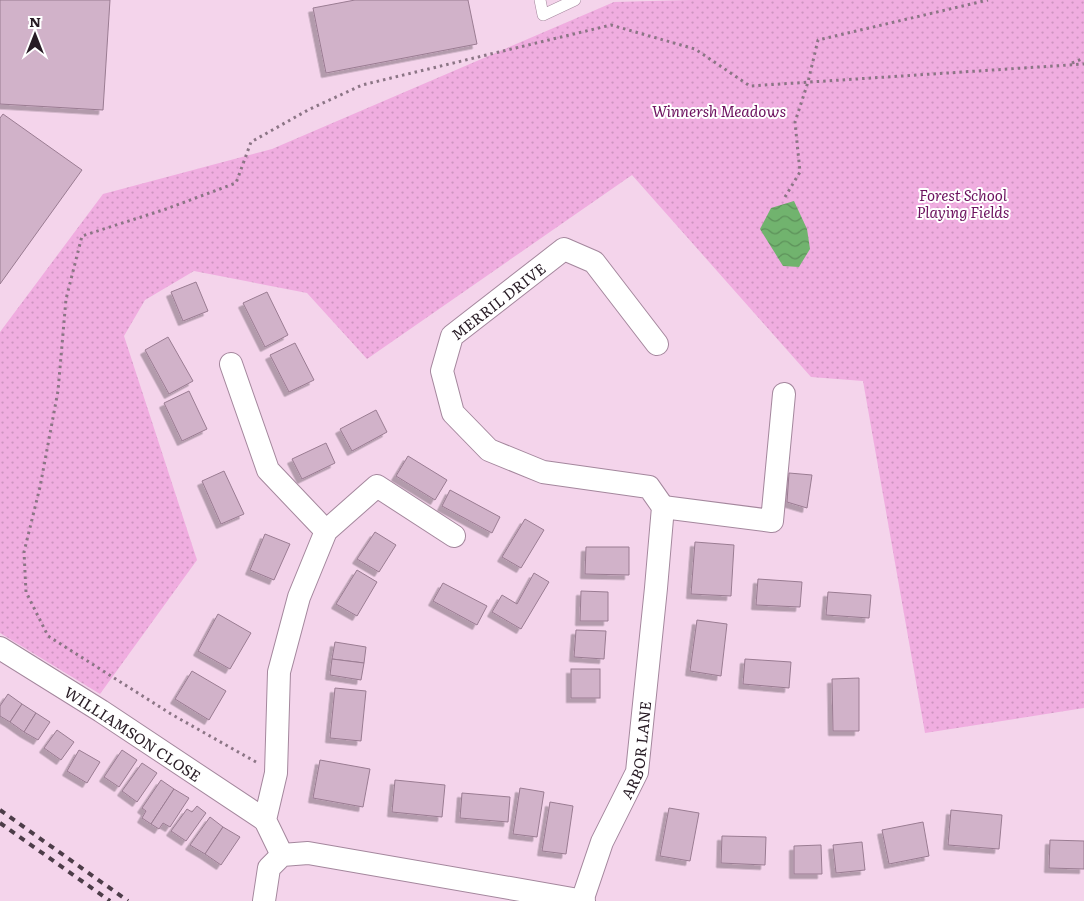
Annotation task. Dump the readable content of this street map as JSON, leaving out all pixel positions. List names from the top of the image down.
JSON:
{
  "streets": {
    "street": ["MERRIL DRIVE", "WILLIAMSON CLOSE", "ARBOR LANE"]
  },
  "crossings": [
    ["MERRIL DRIVE", "ARBOR LANE"]
  ],
  "parks": ["Winnersh Meadows", "Forest School Playing Fields"],
  "north": "top"
}
